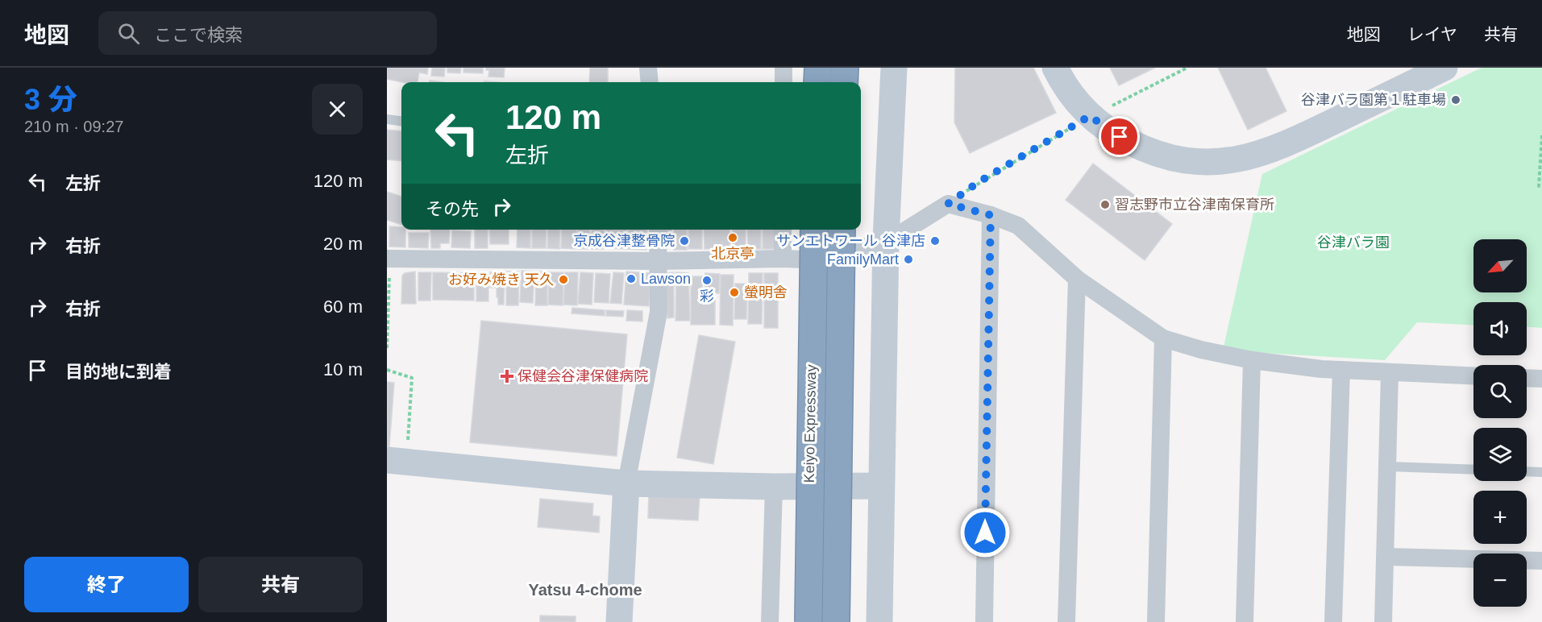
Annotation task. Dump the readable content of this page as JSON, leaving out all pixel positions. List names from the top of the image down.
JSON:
{
  "streets": {
    "highway": ["Keiyo Expressway"]
  },
  "districts": ["Yatsu 4-chome"],
  "parks": ["谷津バラ園"],
  "places": {
    "other": [
      "谷津バラ園第１駐車場",
      "習志野市立谷津南保育所",
      "北京亭",
      "京成谷津整骨院",
      "サンエトワール 谷津店",
      "FamilyMart",
      "Lawson",
      "お好み焼き 天久",
      "彩",
      "螢明舎"
    ],
    "health": ["保健会谷津保健病院"]
  },
  "north": "bottom left",
  "page": {
    "header": "地図",
    "search": "ここで検索",
    "nav": ["地図", "レイヤ", "共有"],
    "heading": ["3 分", "210 m · 09:27"],
    "turn": ["120 m", "左折"],
    "list": [
      {
        "name": "左折",
        "value": "120 m"
      },
      {
        "name": "右折",
        "value": "20 m"
      },
      {
        "name": "右折",
        "value": "60 m"
      },
      {
        "name": "目的地に到着",
        "value": "10 m"
      }
    ],
    "then": "その先",
    "map_buttons": ["+", "−"],
    "buttons": ["終了", "共有"]
  }
}
